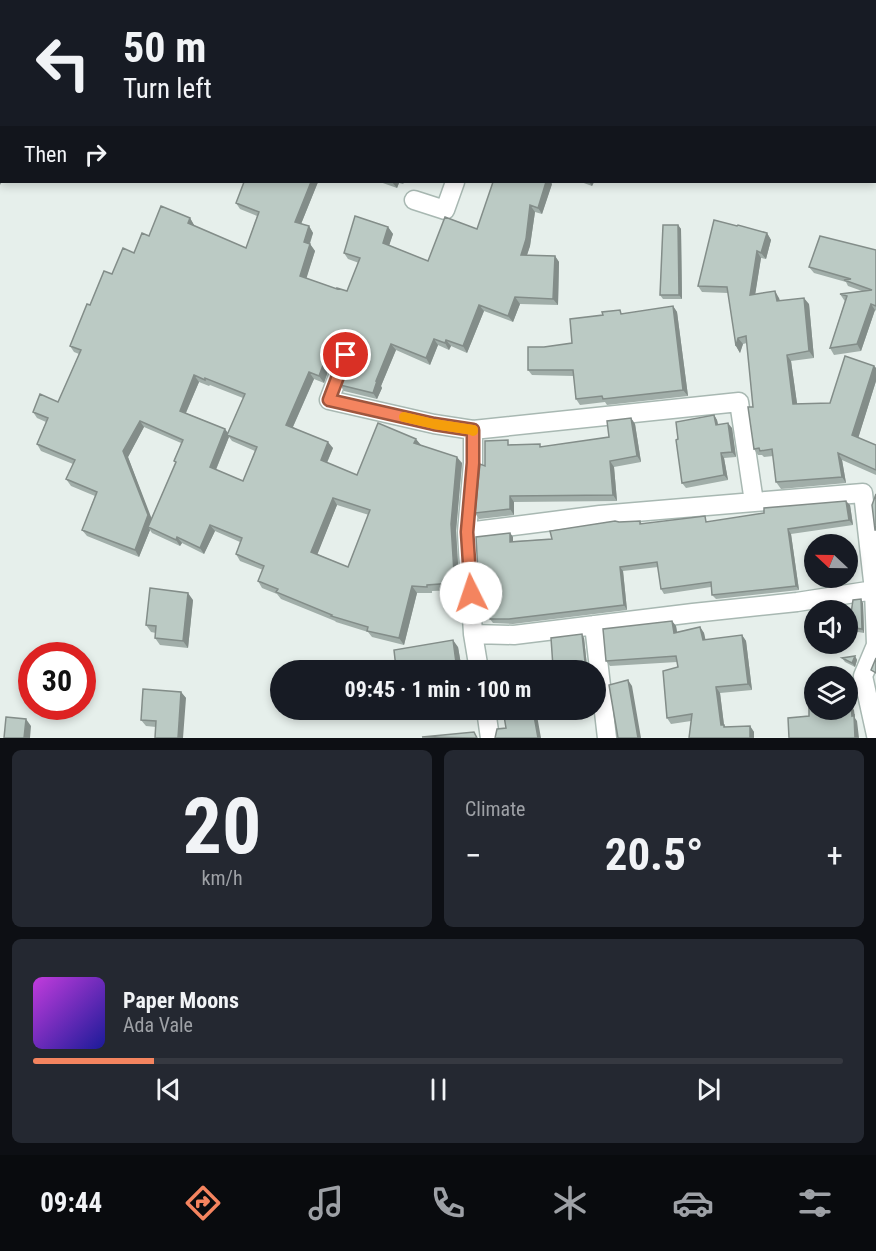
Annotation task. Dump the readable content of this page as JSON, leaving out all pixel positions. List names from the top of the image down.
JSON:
{
  "north": "left",
  "page": {
    "turn": ["50 m", "Turn left"],
    "then": "Then",
    "limit": "30",
    "trip": "09:45 · 1 min · 100 m",
    "tile": [
      ["20", "km/h"],
      "Climate"
    ],
    "heat": ["−", "20.5°", "+"],
    "song": ["Paper Moons", "Ada Vale"],
    "tabs": "09:44"
  }
}
